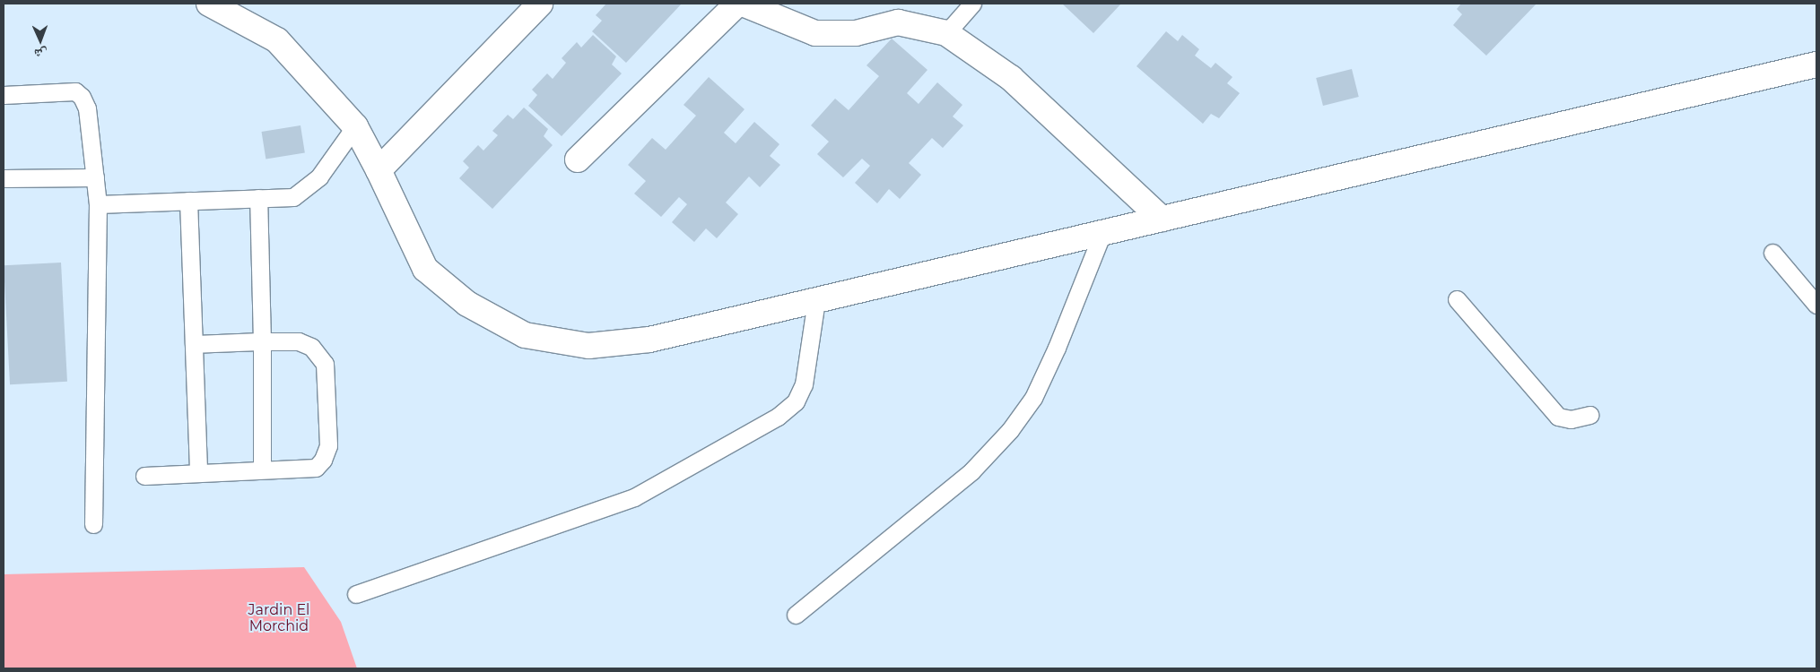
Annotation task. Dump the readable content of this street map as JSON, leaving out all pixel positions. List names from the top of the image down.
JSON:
{
  "parks": ["Jardin El Morchid"],
  "north": "bottom"
}
